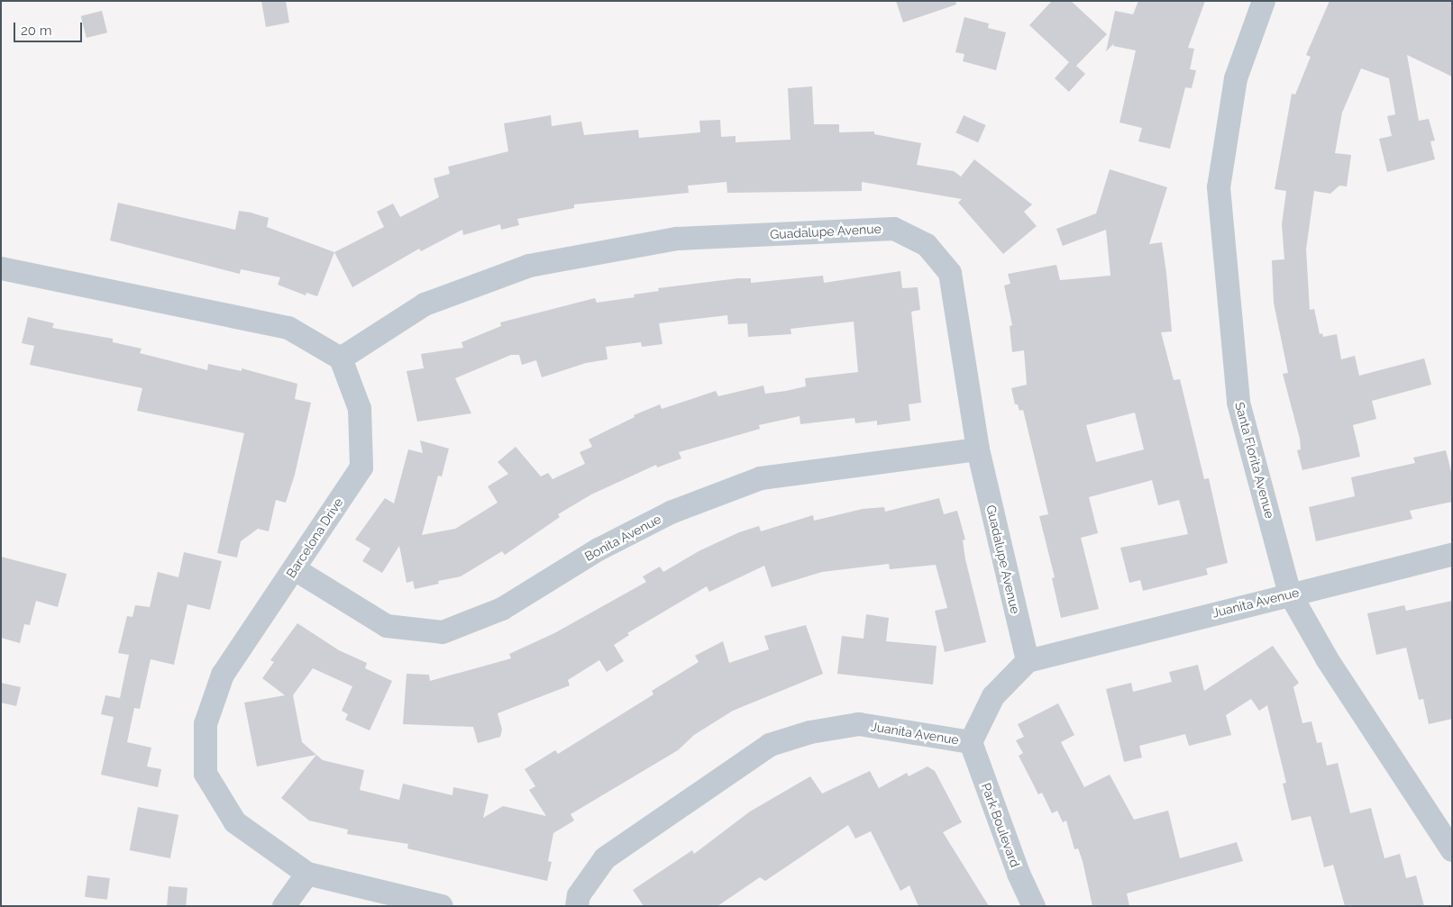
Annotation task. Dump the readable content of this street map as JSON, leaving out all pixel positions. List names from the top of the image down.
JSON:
{
  "streets": {
    "street": [
      "Guadalupe Avenue",
      "Santa Florita Avenue",
      "Barcelona Drive",
      "Bonita Avenue",
      "Juanita Avenue",
      "Park Boulevard"
    ]
  },
  "crossings": [
    ["Guadalupe Avenue", "Barcelona Drive"],
    ["Guadalupe Avenue", "Bonita Avenue"],
    ["Guadalupe Avenue", "Juanita Avenue"],
    ["Santa Florita Avenue", "Juanita Avenue"],
    ["Barcelona Drive", "Bonita Avenue"],
    ["Juanita Avenue", "Park Boulevard"]
  ],
  "scale_bar": "20 m"
}
